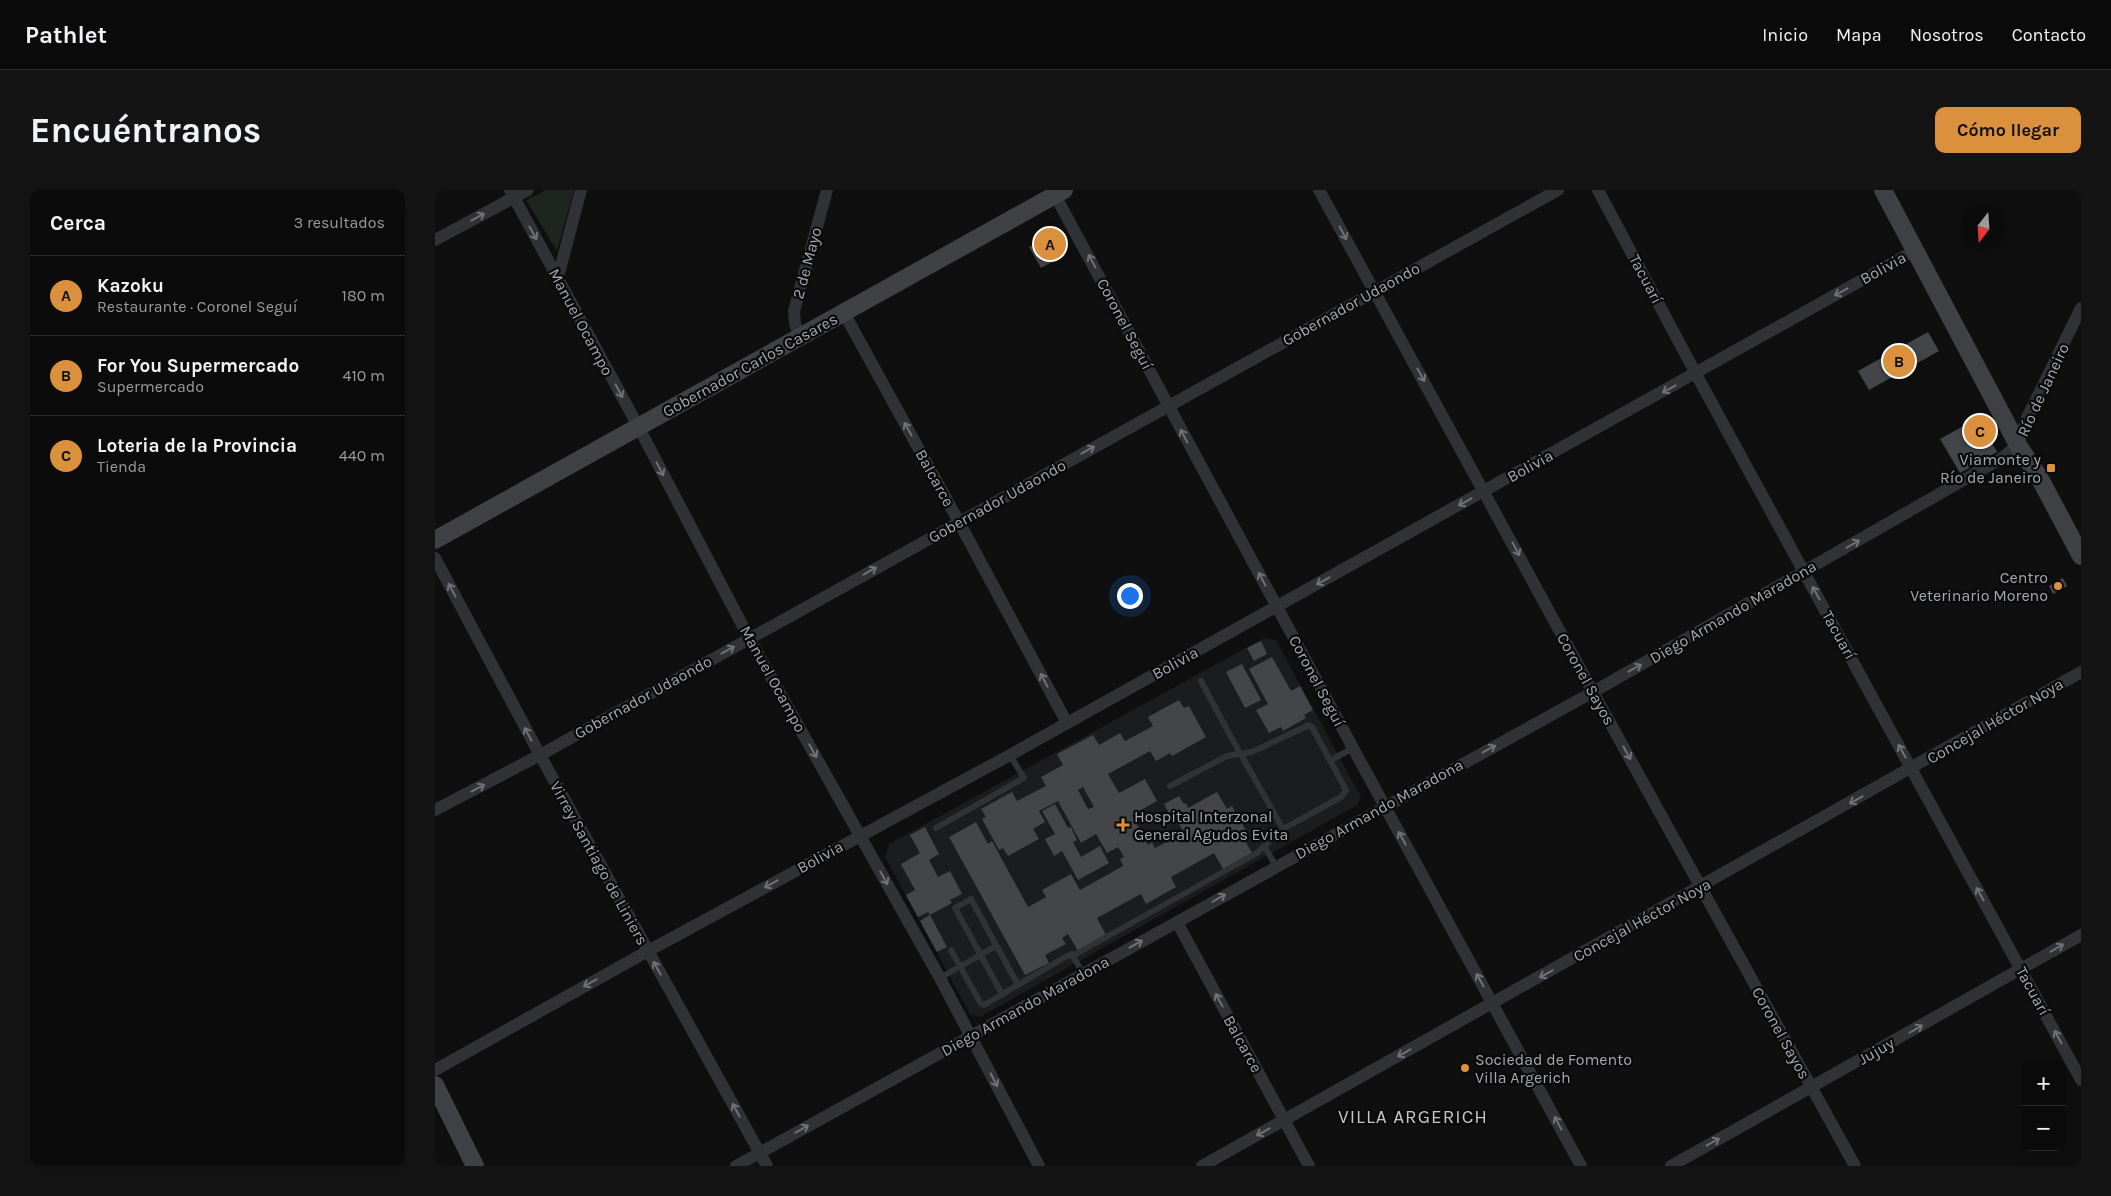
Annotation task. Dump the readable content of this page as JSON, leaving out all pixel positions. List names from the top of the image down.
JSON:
{
  "streets": {
    "street": [
      "2 de Mayo",
      "Bolivia",
      "Tacuarí",
      "Gobernador Udaondo",
      "Manuel Ocampo",
      "Coronel Seguí",
      "Gobernador Carlos Casares",
      "Río de Janeiro",
      "Balcarce",
      "Diego Armando Maradona",
      "Coronel Sayos",
      "Concejal Héctor Noya",
      "Virrey Santiago de Liniers",
      "Jujuy"
    ]
  },
  "crossings": [
    ["2 de Mayo", "Gobernador Carlos Casares"],
    ["Bolivia", "Tacuarí"],
    ["Bolivia", "Manuel Ocampo"],
    ["Bolivia", "Coronel Seguí"],
    ["Bolivia", "Balcarce"],
    ["Bolivia", "Coronel Sayos"],
    ["Bolivia", "Virrey Santiago de Liniers"],
    ["Tacuarí", "Diego Armando Maradona"],
    ["Tacuarí", "Concejal Héctor Noya"],
    ["Tacuarí", "Jujuy"],
    ["Gobernador Udaondo", "Manuel Ocampo"],
    ["Gobernador Udaondo", "Coronel Seguí"],
    ["Gobernador Udaondo", "Balcarce"],
    ["Gobernador Udaondo", "Coronel Sayos"],
    ["Gobernador Udaondo", "Virrey Santiago de Liniers"],
    ["Manuel Ocampo", "Gobernador Carlos Casares"],
    ["Manuel Ocampo", "Diego Armando Maradona"],
    ["Coronel Seguí", "Gobernador Carlos Casares"],
    ["Coronel Seguí", "Diego Armando Maradona"],
    ["Coronel Seguí", "Concejal Héctor Noya"],
    ["Gobernador Carlos Casares", "Balcarce"],
    ["Río de Janeiro", "Diego Armando Maradona"],
    ["Balcarce", "Diego Armando Maradona"],
    ["Balcarce", "Concejal Héctor Noya"],
    ["Diego Armando Maradona", "Coronel Sayos"],
    ["Diego Armando Maradona", "Virrey Santiago de Liniers"],
    ["Coronel Sayos", "Concejal Héctor Noya"],
    ["Coronel Sayos", "Jujuy"]
  ],
  "one_way": [
    "Bolivia",
    "Tacuarí",
    "Gobernador Udaondo",
    "Manuel Ocampo",
    "Coronel Seguí",
    "Balcarce",
    "Diego Armando Maradona",
    "Coronel Sayos",
    "Concejal Héctor Noya",
    "Virrey Santiago de Liniers",
    "Jujuy"
  ],
  "districts": ["VILLA ARGERICH"],
  "places": {
    "transit": ["Viamonte y Río de Janeiro"],
    "other": ["Centro Veterinario Moreno", "Sociedad de Fomento Villa Argerich"],
    "health": ["Hospital Interzonal General Agudos Evita"]
  },
  "north": "bottom",
  "page": {
    "header": "Pathlet",
    "nav": [
      "Inicio",
      "Mapa",
      "Nosotros",
      "Contacto"
    ],
    "buttons": "Cómo llegar",
    "title": "Encuéntranos",
    "heading": ["Cerca", "3 resultados"],
    "pins": ["A", "B", "C"],
    "list": [
      {
        "mark": "A",
        "name": "Kazoku",
        "note": "Restaurante · Coronel Seguí",
        "value": "180 m"
      },
      {
        "mark": "B",
        "name": "For You Supermercado",
        "note": "Supermercado",
        "value": "410 m"
      },
      {
        "mark": "C",
        "name": "Loteria de la Provincia",
        "note": "Tienda",
        "value": "440 m"
      }
    ],
    "map_buttons": ["+", "−"]
  }
}
